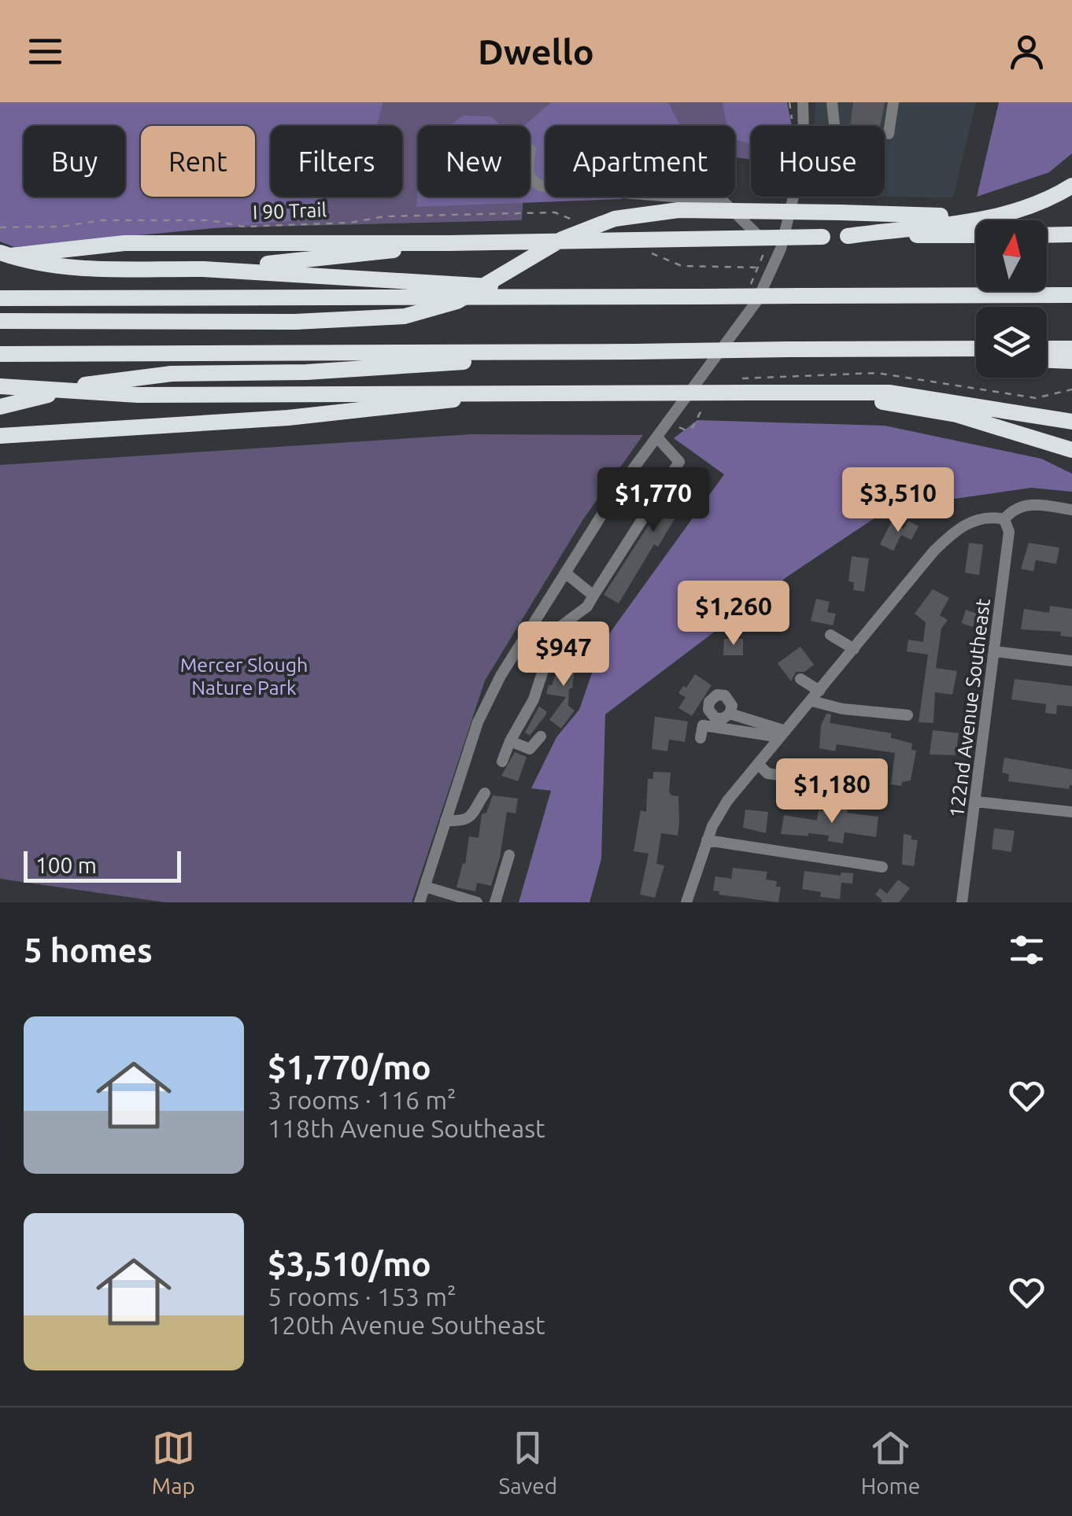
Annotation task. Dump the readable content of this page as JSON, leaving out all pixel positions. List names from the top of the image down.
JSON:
{
  "streets": {
    "street": ["122nd Avenue Southeast"],
    "path": ["I 90 Trail"]
  },
  "parks": ["Mercer Slough Nature Park"],
  "scale_bar": "100 m",
  "north": "top",
  "page": {
    "header": "Dwello",
    "chip": [
      "Buy",
      "Rent",
      "Filters",
      "New",
      "Apartment",
      "House"
    ],
    "price": [
      "$1,770",
      "$3,510",
      "$1,260",
      "$947",
      "$1,180"
    ],
    "scale": "100 m",
    "heading": "5 homes",
    "list": [
      {
        "name": "$1,770/mo",
        "note": "3 rooms · 116 m² · 118th Avenue Southeast"
      },
      {
        "name": "$3,510/mo",
        "note": "5 rooms · 153 m² · 120th Avenue Southeast"
      }
    ],
    "tabs": ["Map", "Saved", "Home"]
  }
}
